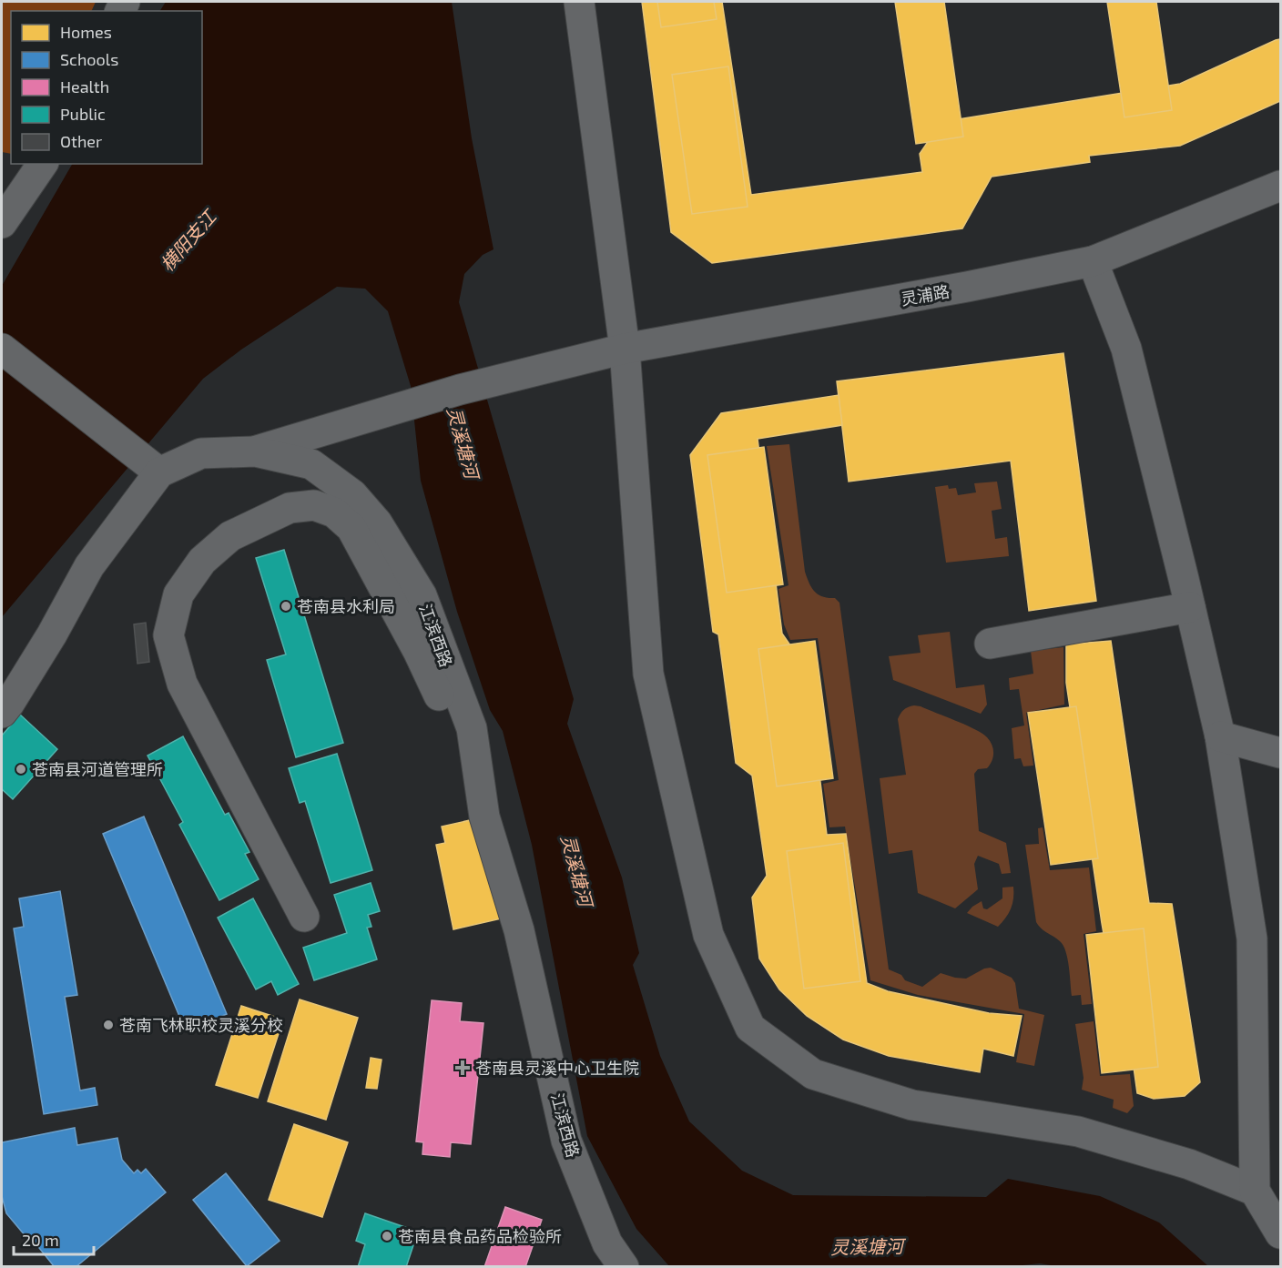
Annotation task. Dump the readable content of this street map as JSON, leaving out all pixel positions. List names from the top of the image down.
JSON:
{
  "streets": {
    "street": ["灵浦路", "江滨西路"]
  },
  "crossings": [
    ["灵浦路", "江滨西路"]
  ],
  "water": ["横阳支江", "灵溪塘河"],
  "places": {
    "other": [
      "苍南县水利局",
      "苍南县河道管理所",
      "苍南飞林职校灵溪分校",
      "苍南县食品药品检验所"
    ],
    "health": ["苍南县灵溪中心卫生院"]
  },
  "legend": [
    "Homes",
    "Schools",
    "Health",
    "Public",
    "Other"
  ],
  "scale_bar": "20 m"
}
